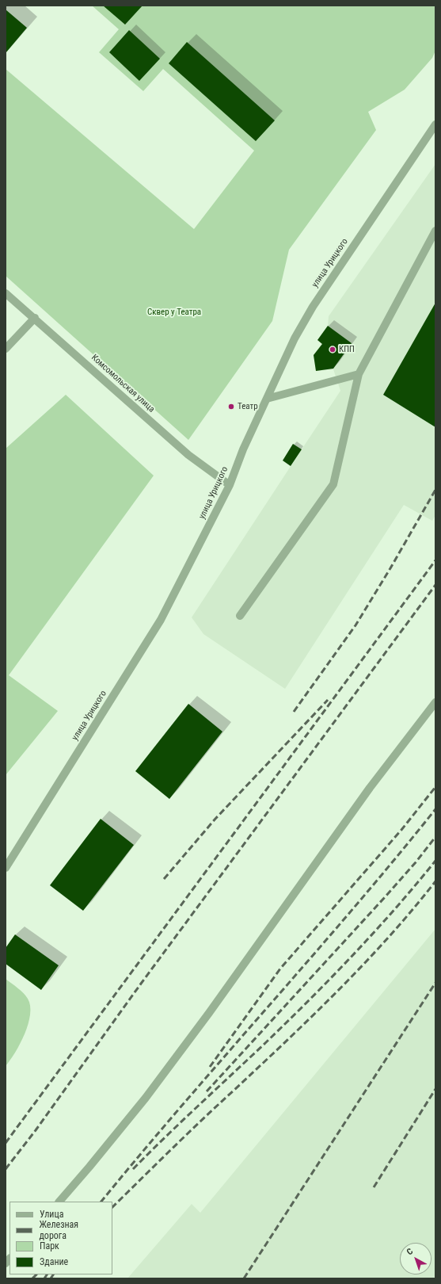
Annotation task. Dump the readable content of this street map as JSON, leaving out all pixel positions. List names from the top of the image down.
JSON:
{
  "streets": {
    "street": ["улица Урицкого", "Комсомольская улица"]
  },
  "crossings": [
    ["улица Урицкого", "Комсомольская улица"]
  ],
  "parks": ["Сквер у Театра"],
  "places": ["КПП", "Театр"],
  "legend": [
    "Улица",
    "Железная дорога",
    "Парк",
    "Здание"
  ],
  "north": "top left"
}
